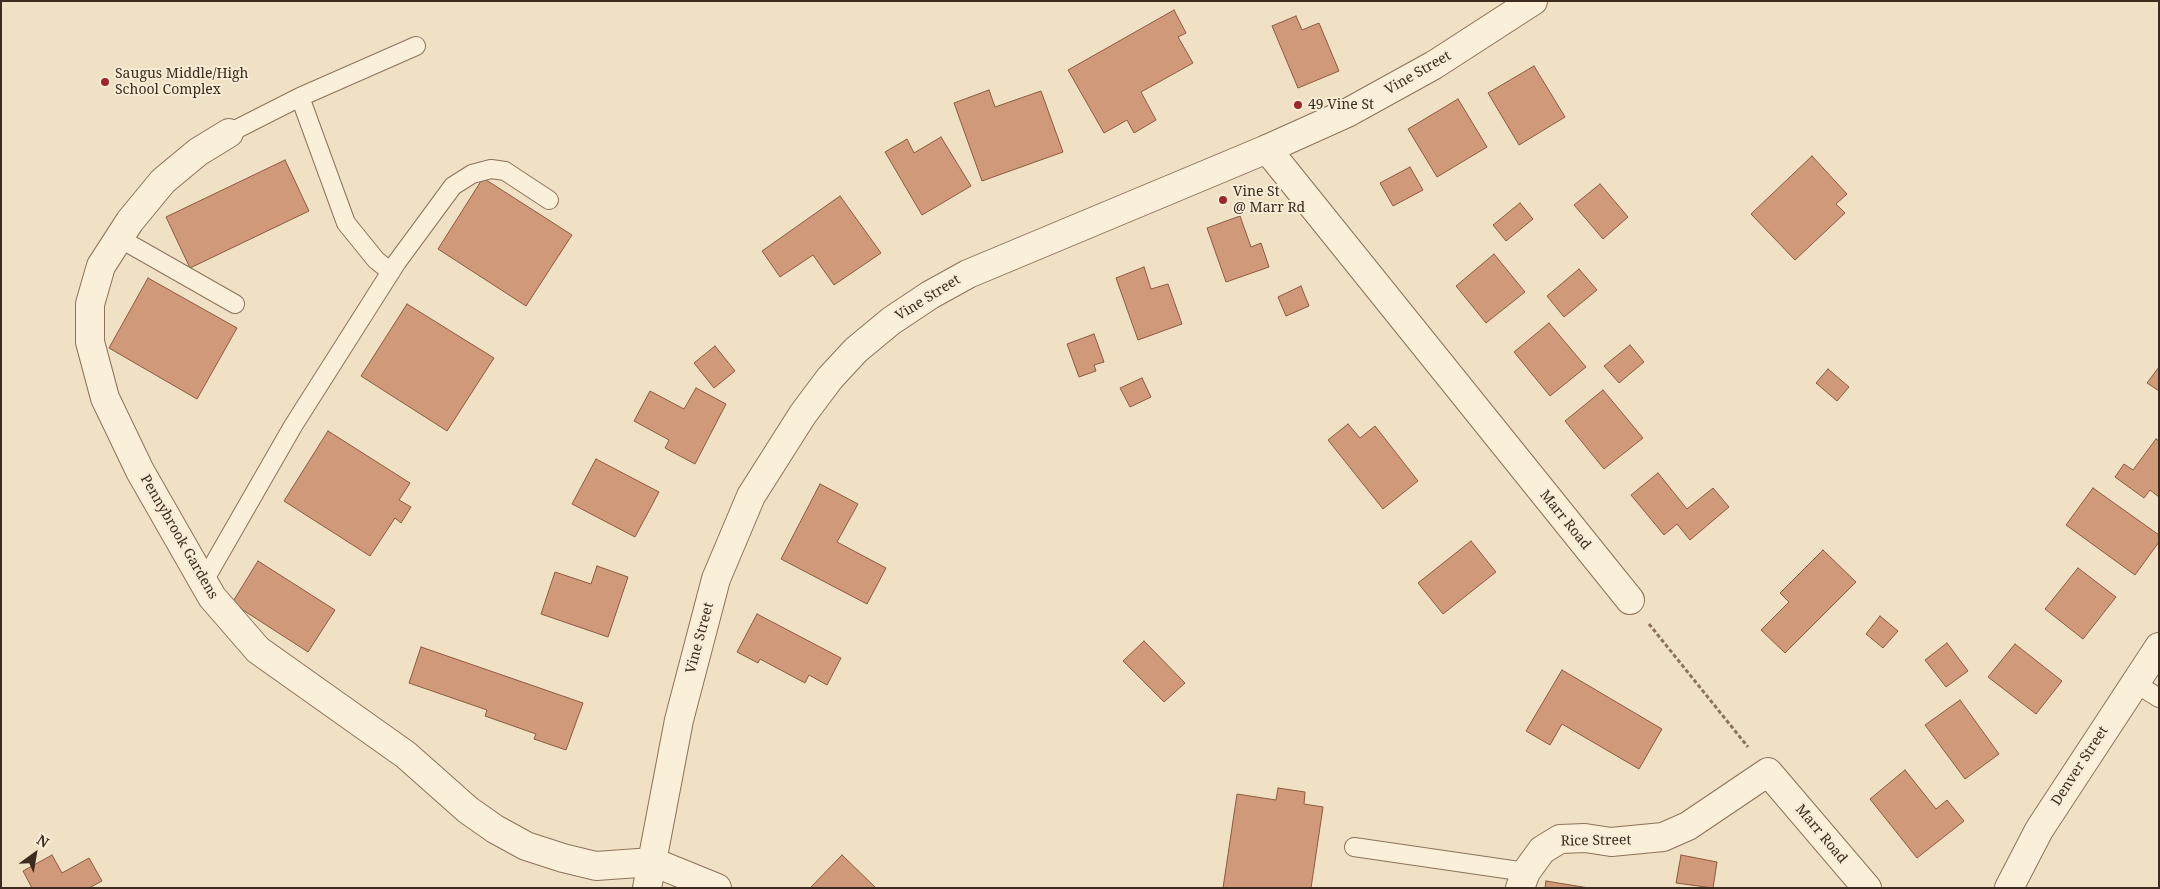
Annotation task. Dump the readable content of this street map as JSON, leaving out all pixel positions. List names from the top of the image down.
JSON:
{
  "streets": {
    "street": [
      "Vine Street",
      "Marr Road",
      "Pennybrook Gardens",
      "Denver Street",
      "Rice Street"
    ]
  },
  "crossings": [
    ["Vine Street", "Marr Road"],
    ["Vine Street", "Pennybrook Gardens"],
    ["Marr Road", "Rice Street"]
  ],
  "places": ["Saugus Middle/High School Complex", "49 Vine St", "Vine St @ Marr Rd"],
  "north": "top right"
}
